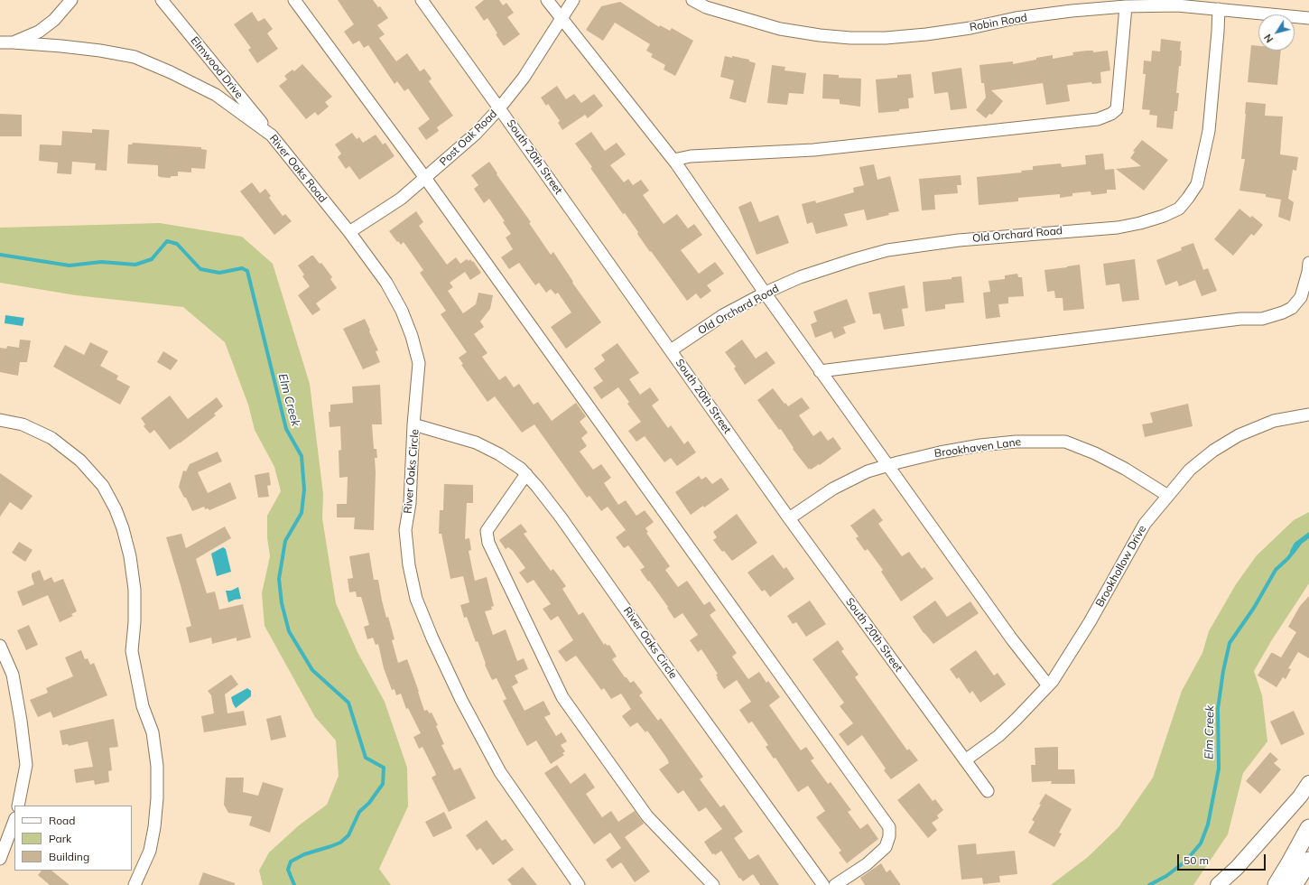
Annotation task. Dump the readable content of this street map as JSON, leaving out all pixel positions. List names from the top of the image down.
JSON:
{
  "streets": {
    "street": [
      "Robin Road",
      "Elmwood Drive",
      "Post Oak Road",
      "South 20th Street",
      "River Oaks Road",
      "Old Orchard Road",
      "Brookhaven Lane",
      "River Oaks Circle",
      "Brookhollow Drive"
    ]
  },
  "crossings": [
    ["Robin Road", "Old Orchard Road"],
    ["Elmwood Drive", "River Oaks Road"],
    ["Post Oak Road", "South 20th Street"],
    ["Post Oak Road", "River Oaks Road"],
    ["South 20th Street", "Old Orchard Road"],
    ["South 20th Street", "Brookhaven Lane"],
    ["South 20th Street", "Brookhollow Drive"],
    ["River Oaks Road", "River Oaks Circle"],
    ["Brookhaven Lane", "Brookhollow Drive"]
  ],
  "water": ["Elm Creek"],
  "legend": ["Road", "Park", "Building"],
  "scale_bar": "50 m",
  "north": "bottom left"
}
